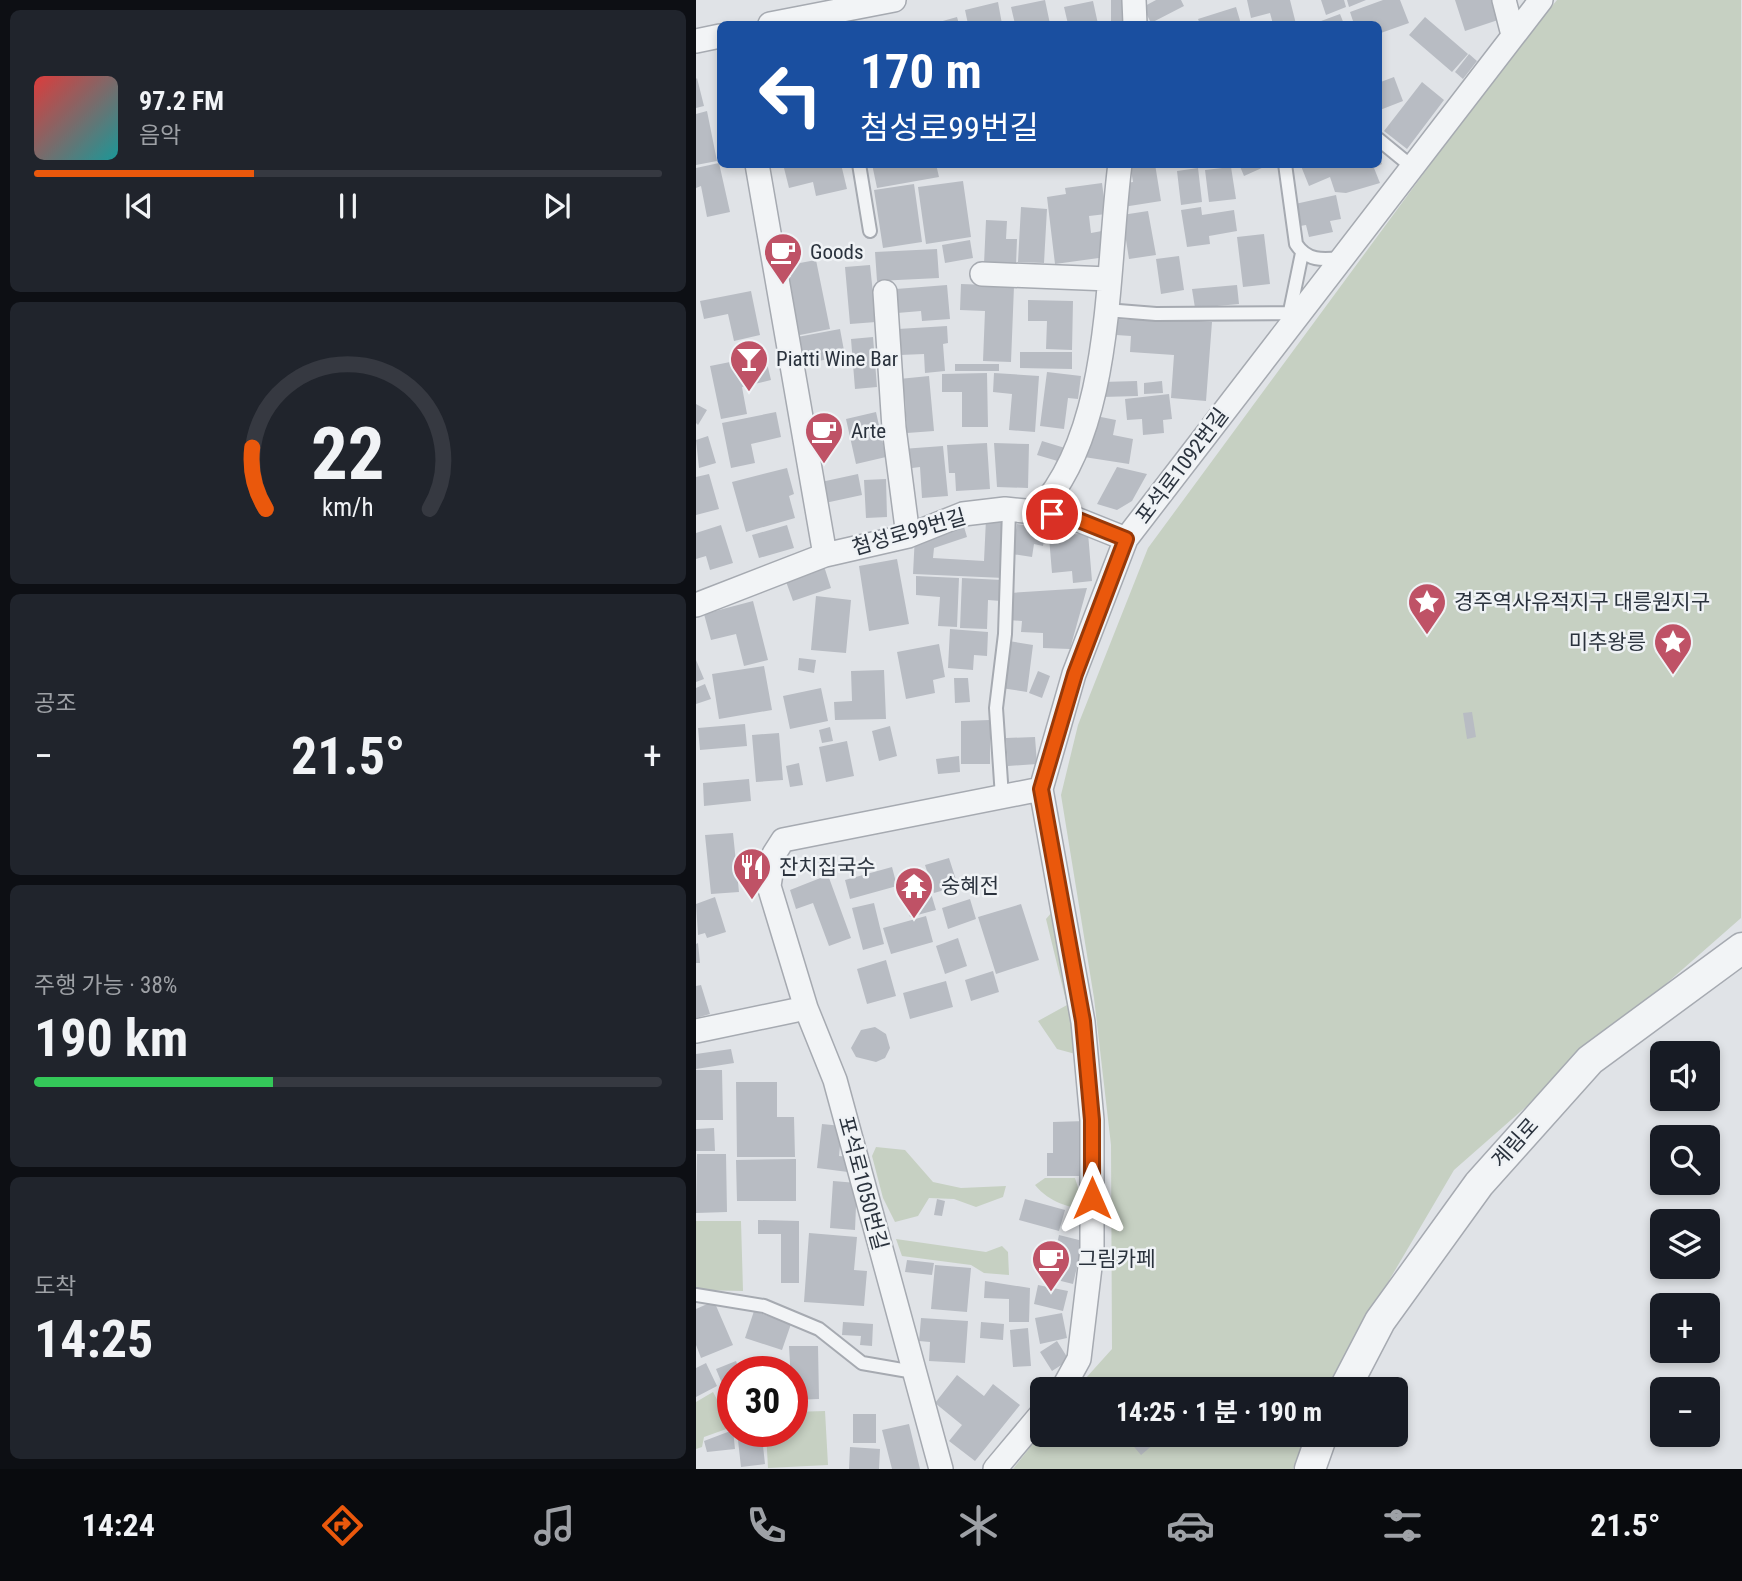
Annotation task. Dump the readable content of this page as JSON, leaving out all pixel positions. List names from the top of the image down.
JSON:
{
  "streets": {
    "street": [
      "포석로1092번길",
      "첨성로99번길",
      "계림로",
      "포석로1050번길"
    ]
  },
  "crossings": [
    ["포석로1092번길", "첨성로99번길"]
  ],
  "places": {
    "cafe": ["Goods", "Arte", "그림카페"],
    "bar": ["Piatti Wine Bar"],
    "place": ["경주역사유적지구 대릉원지구", "미추왕릉"],
    "restaurant": ["잔치집국수"],
    "temple": ["숭혜전"]
  },
  "page": {
    "turn": ["170 m", "첨성로99번길"],
    "song": ["97.2 FM", "음악"],
    "tile": [
      "공조",
      ["주행 가능 · 38%", "190 km"],
      ["도착", "14:25"]
    ],
    "heat": ["−", "21.5°", "+"],
    "map_buttons": ["+", "−"],
    "limit": "30",
    "trip": "14:25 · 1 분 · 190 m",
    "tabs": ["14:24", "21.5°"],
    "gauge": ["22", "km/h"]
  }
}
